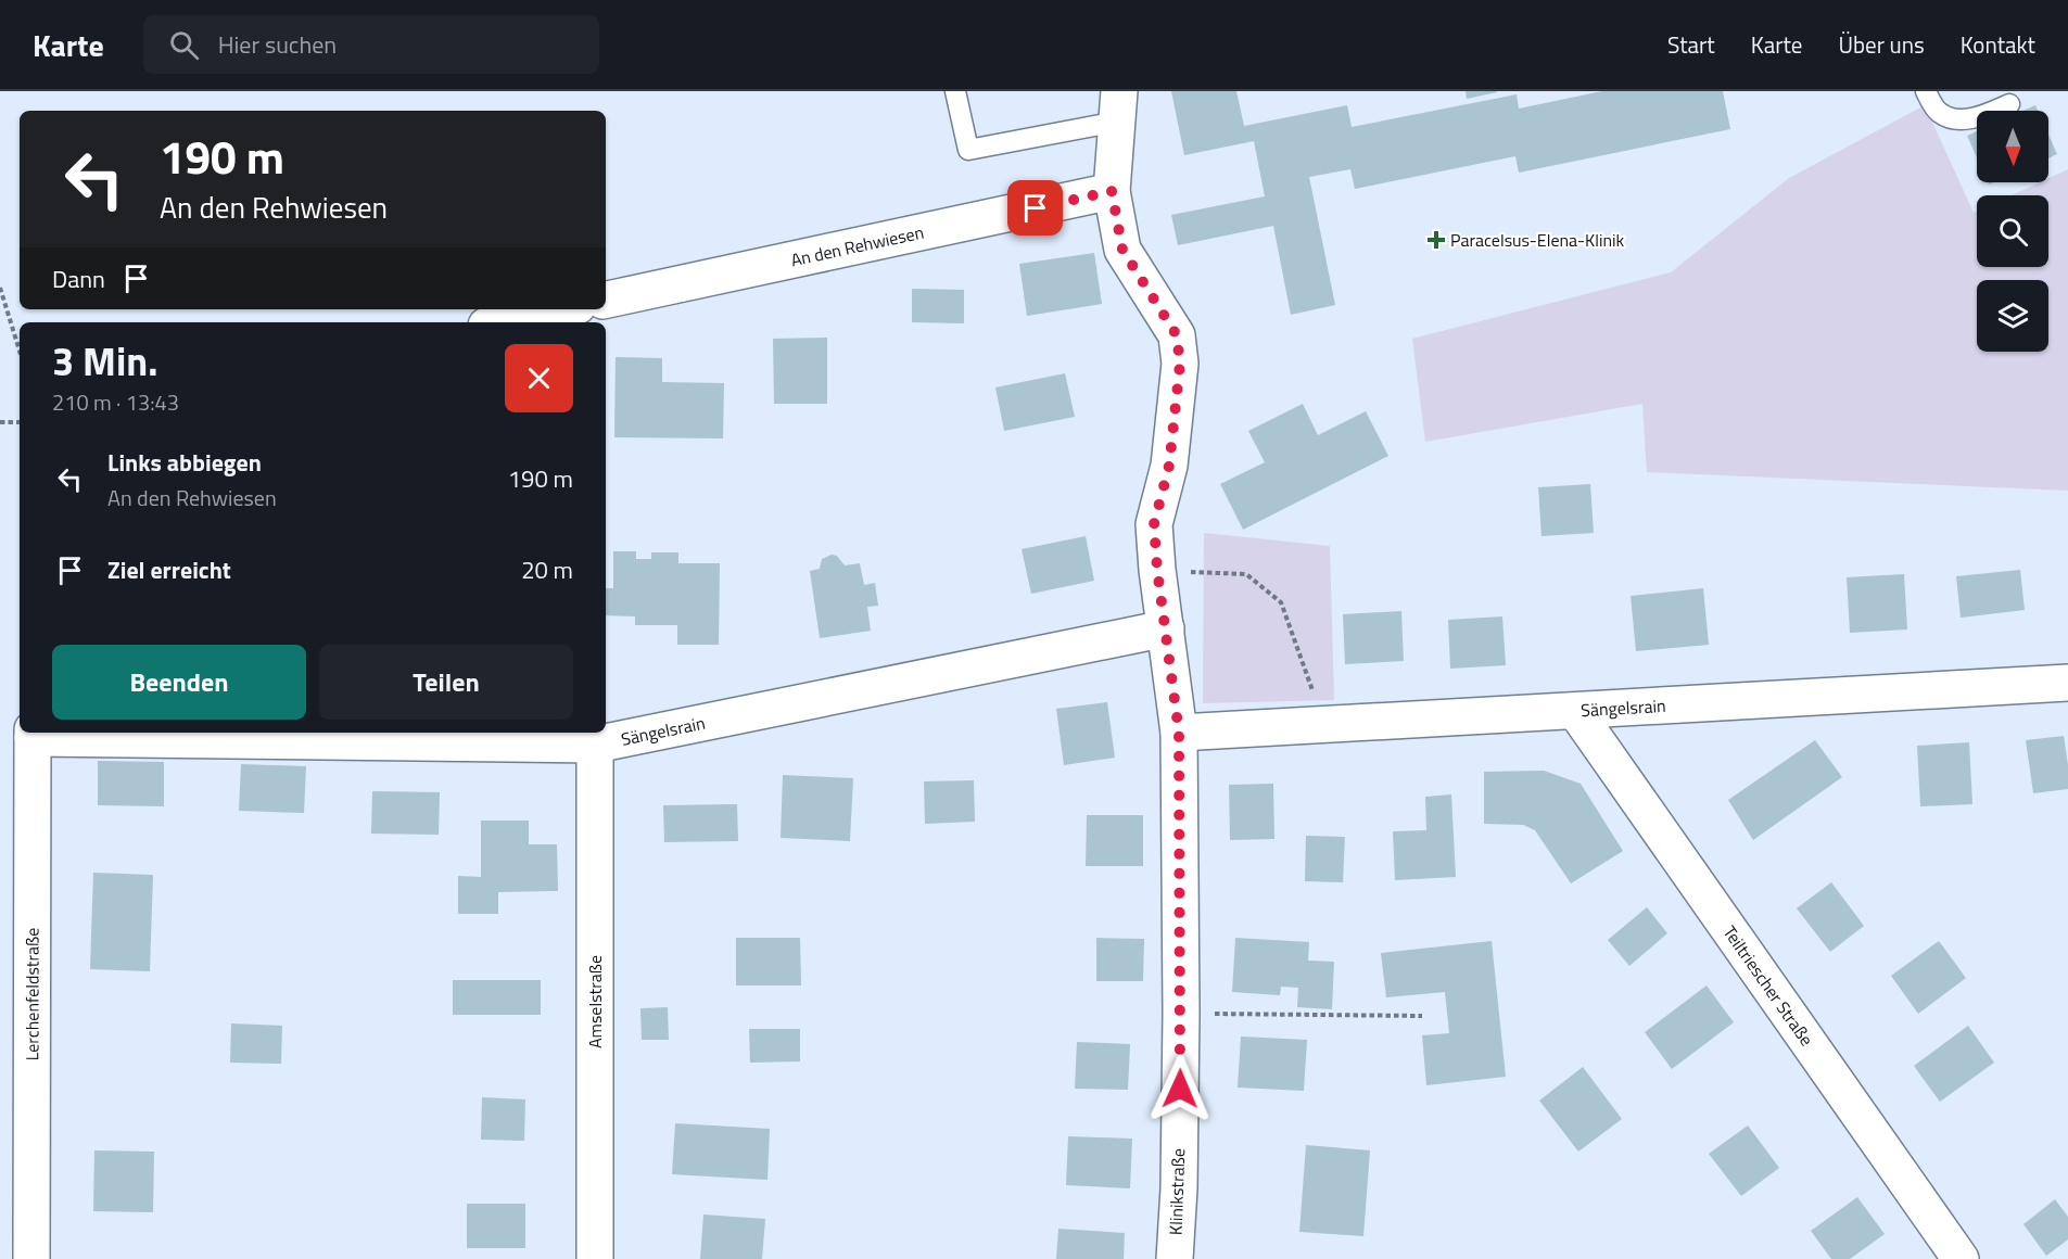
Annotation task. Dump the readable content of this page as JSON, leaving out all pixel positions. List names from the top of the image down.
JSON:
{
  "streets": {
    "street": [
      "An den Rehwiesen",
      "Sängelsrain",
      "Teiltriescher Straße",
      "Lerchenfeldstraße",
      "Amselstraße",
      "Klinikstraße"
    ]
  },
  "crossings": [
    ["An den Rehwiesen", "Klinikstraße"],
    ["Sängelsrain", "Teiltriescher Straße"],
    ["Sängelsrain", "Lerchenfeldstraße"],
    ["Sängelsrain", "Amselstraße"],
    ["Sängelsrain", "Klinikstraße"]
  ],
  "places": {
    "health": ["Paracelsus-Elena-Klinik"]
  },
  "north": "bottom",
  "page": {
    "header": "Karte",
    "search": "Hier suchen",
    "nav": [
      "Start",
      "Karte",
      "Über uns",
      "Kontakt"
    ],
    "turn": ["190 m", "An den Rehwiesen"],
    "then": "Dann",
    "heading": ["3 Min.", "210 m · 13:43"],
    "list": [
      {
        "name": "Links abbiegen",
        "note": "An den Rehwiesen",
        "value": "190 m"
      },
      {
        "name": "Ziel erreicht",
        "value": "20 m"
      }
    ],
    "buttons": ["Beenden", "Teilen"]
  }
}
